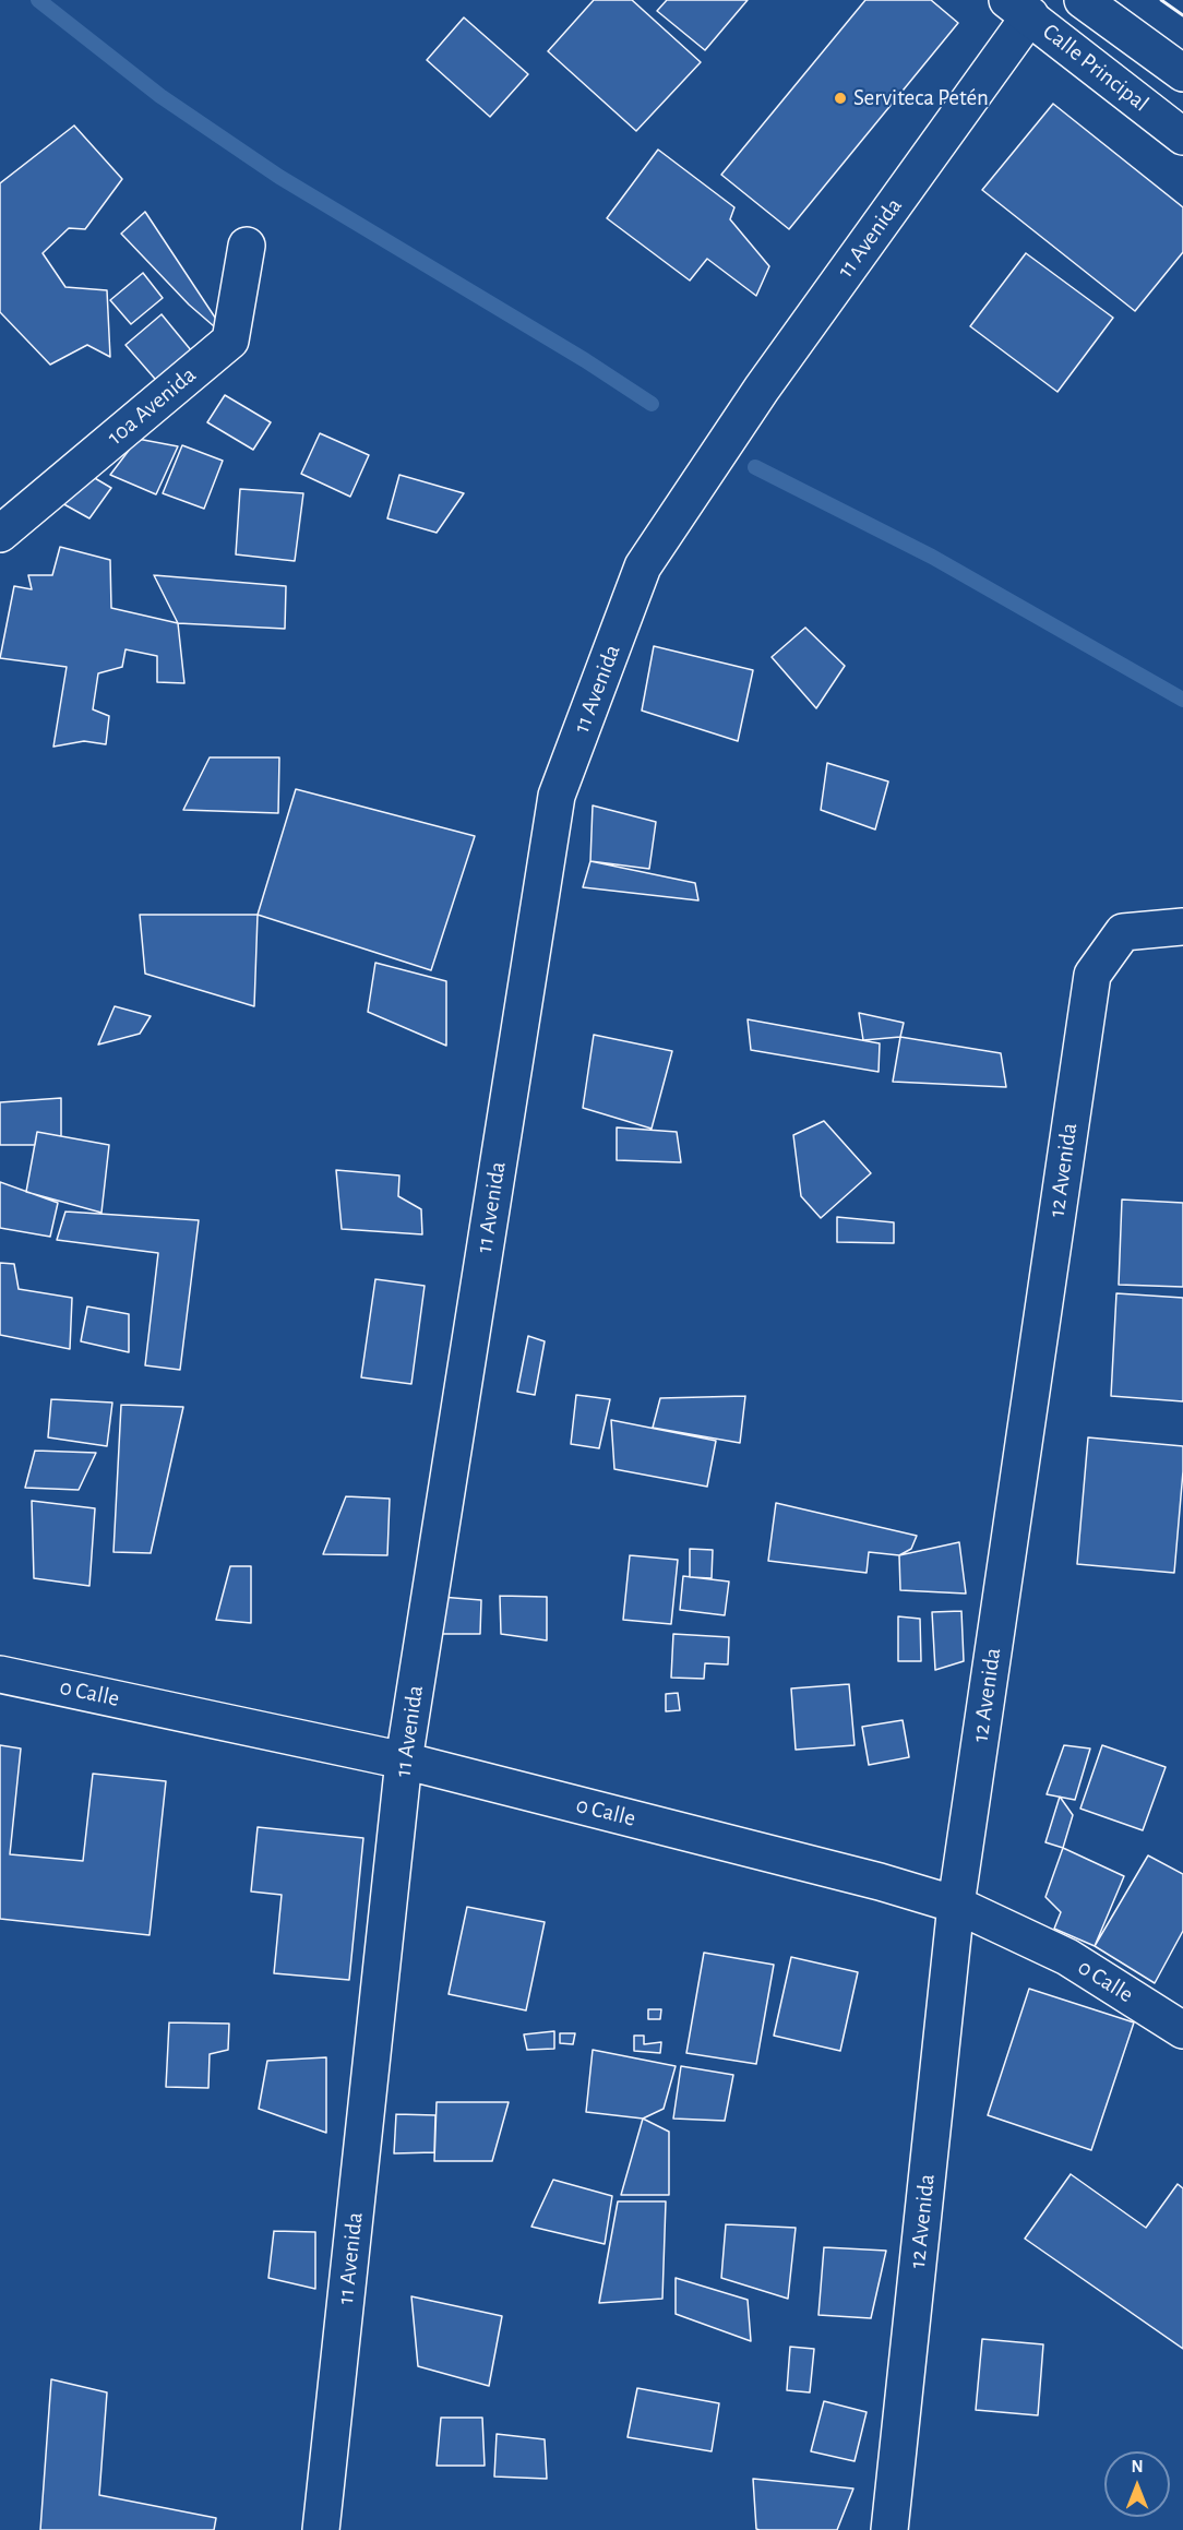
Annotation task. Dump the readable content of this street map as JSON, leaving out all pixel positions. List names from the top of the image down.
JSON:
{
  "streets": {
    "street": [
      "Calle Principal",
      "11 Avenida",
      "10a Avenida",
      "12 Avenida",
      "0 Calle"
    ]
  },
  "crossings": [
    ["Calle Principal", "11 Avenida"],
    ["11 Avenida", "0 Calle"],
    ["12 Avenida", "0 Calle"]
  ],
  "places": ["Serviteca Petén"],
  "north": "top"
}
